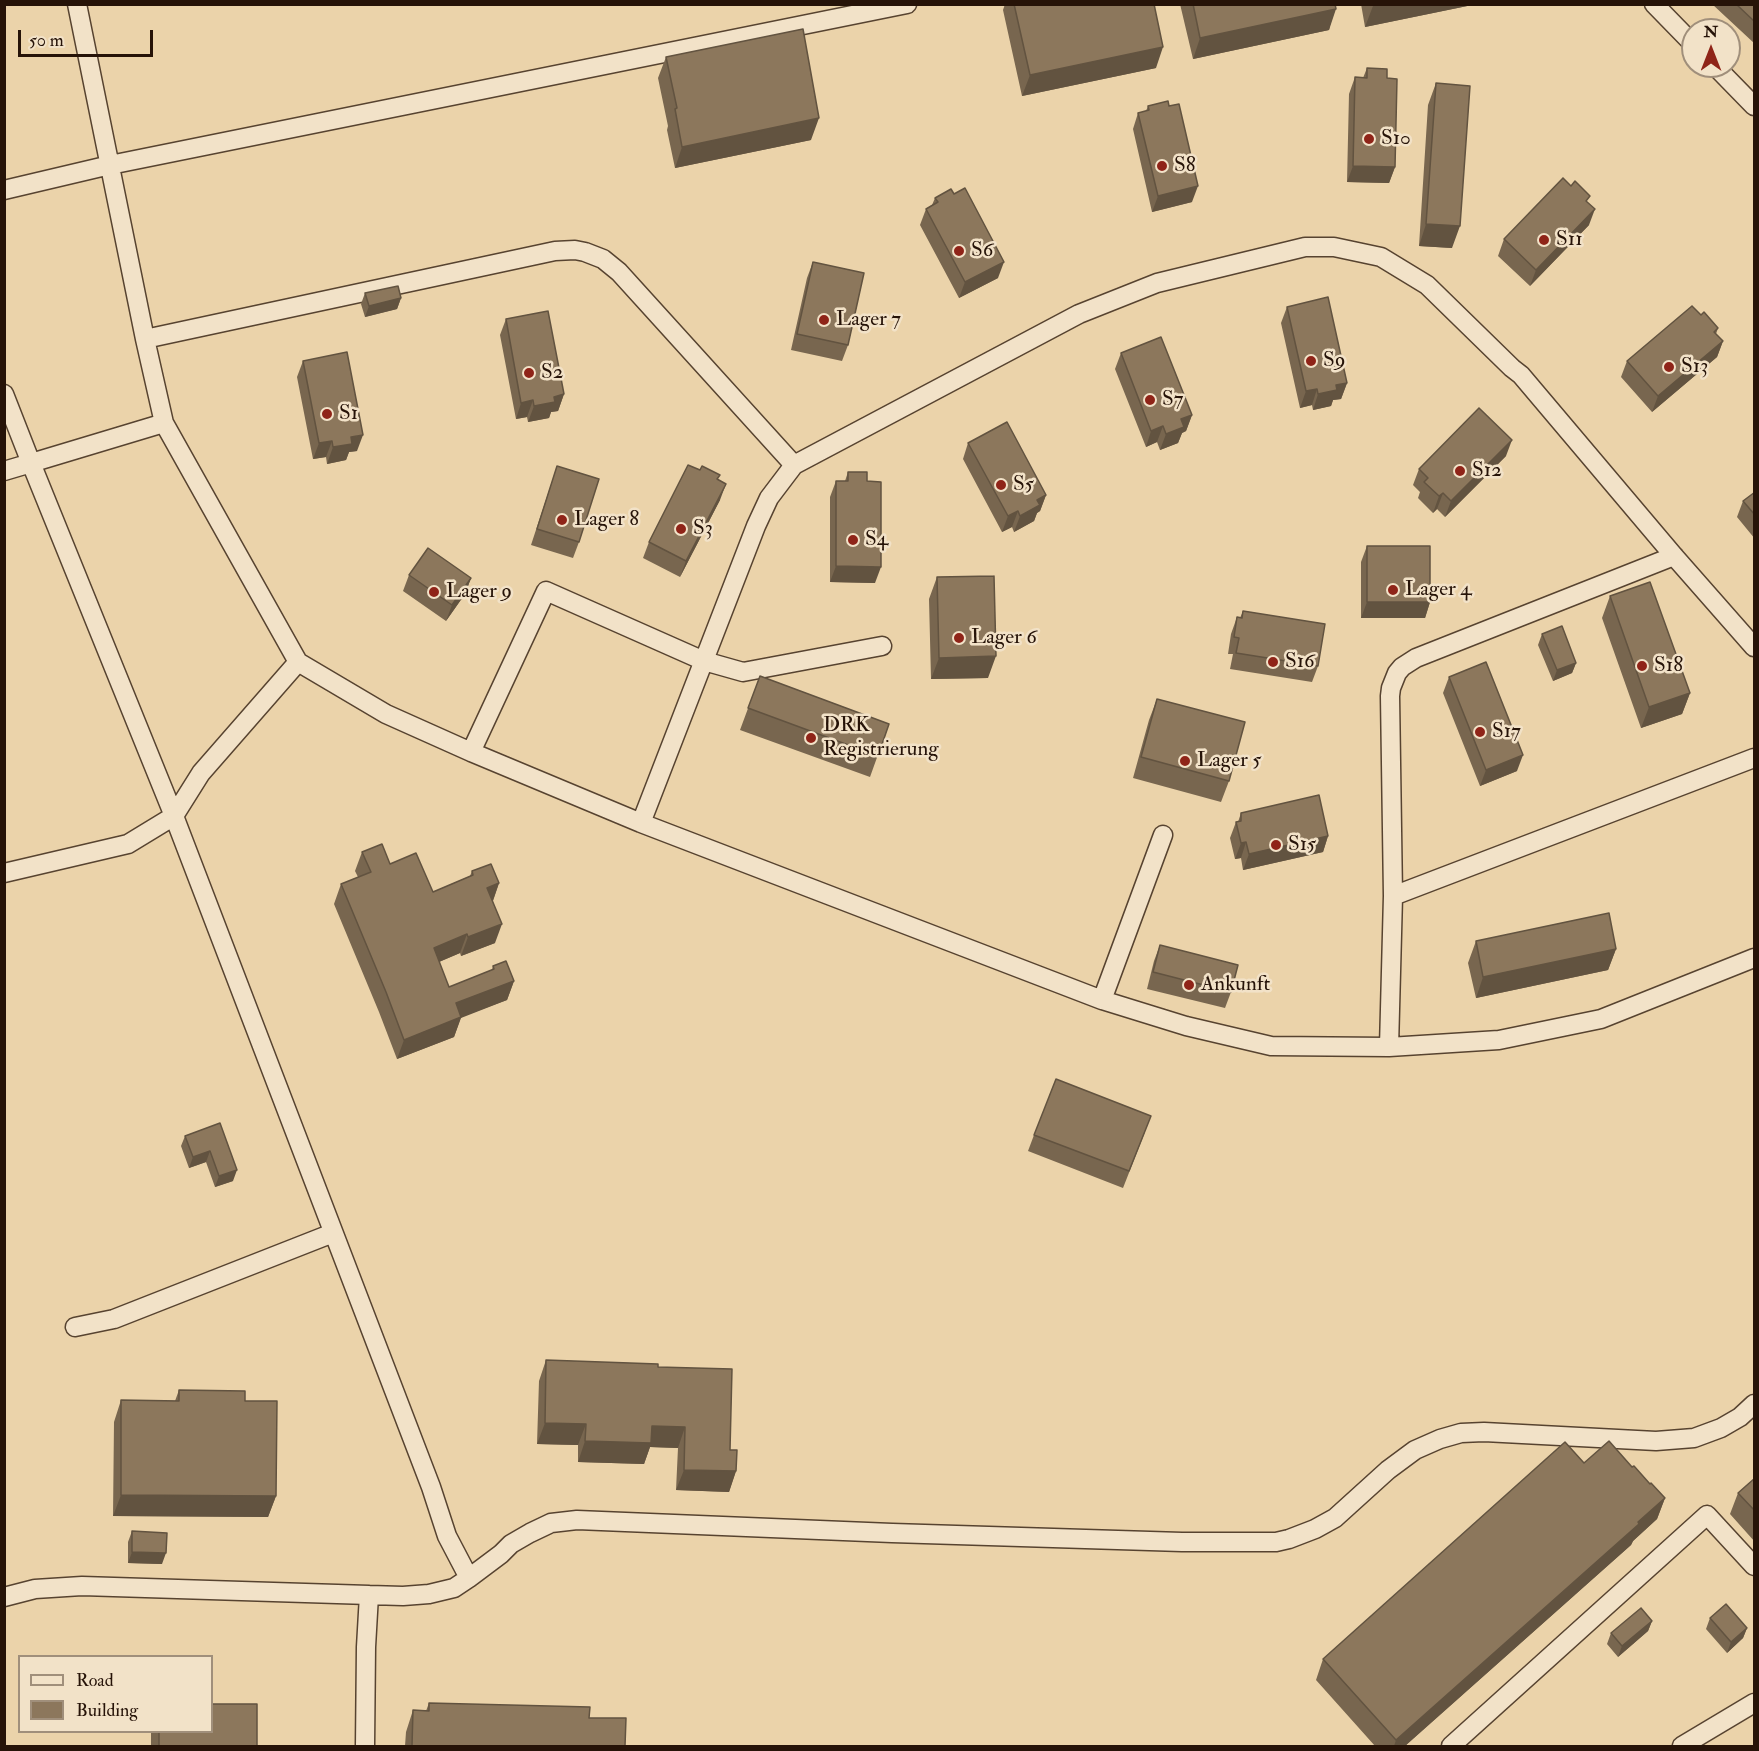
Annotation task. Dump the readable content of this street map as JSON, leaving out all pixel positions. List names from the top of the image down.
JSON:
{
  "places": [
    "S10",
    "S8",
    "S11",
    "S6",
    "Lager 7",
    "S9",
    "S13",
    "S2",
    "S7",
    "S1",
    "S12",
    "S5",
    "Lager 8",
    "S3",
    "S4",
    "Lager 4",
    "Lager 9",
    "Lager 6",
    "S16",
    "S18",
    "S17",
    "DRK Registrierung",
    "Lager 5",
    "S15",
    "Ankunft"
  ],
  "legend": ["Road", "Building"],
  "scale_bar": "50 m",
  "north": "top"
}
